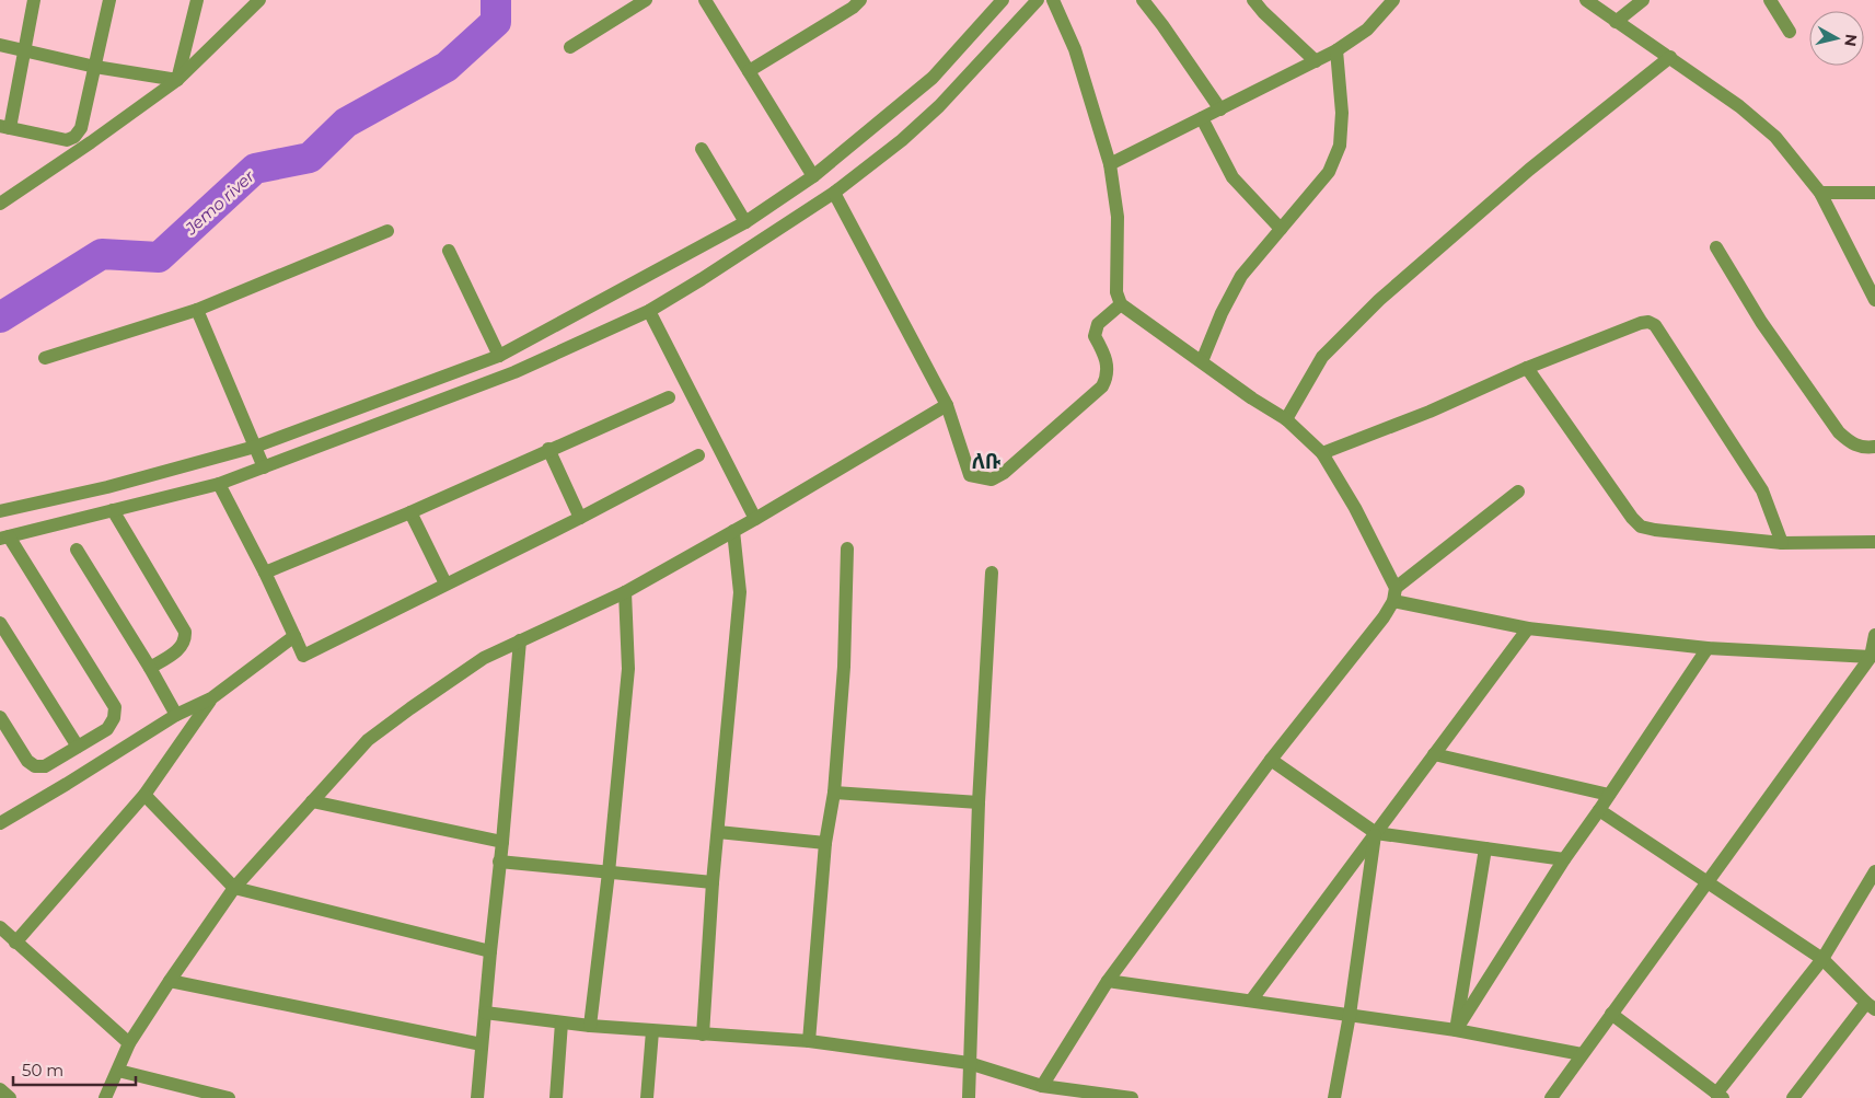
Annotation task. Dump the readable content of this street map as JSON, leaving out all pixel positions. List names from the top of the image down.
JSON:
{
  "districts": ["ለቡ"],
  "water": ["Jemo river"],
  "scale_bar": "50 m",
  "north": "right"
}
